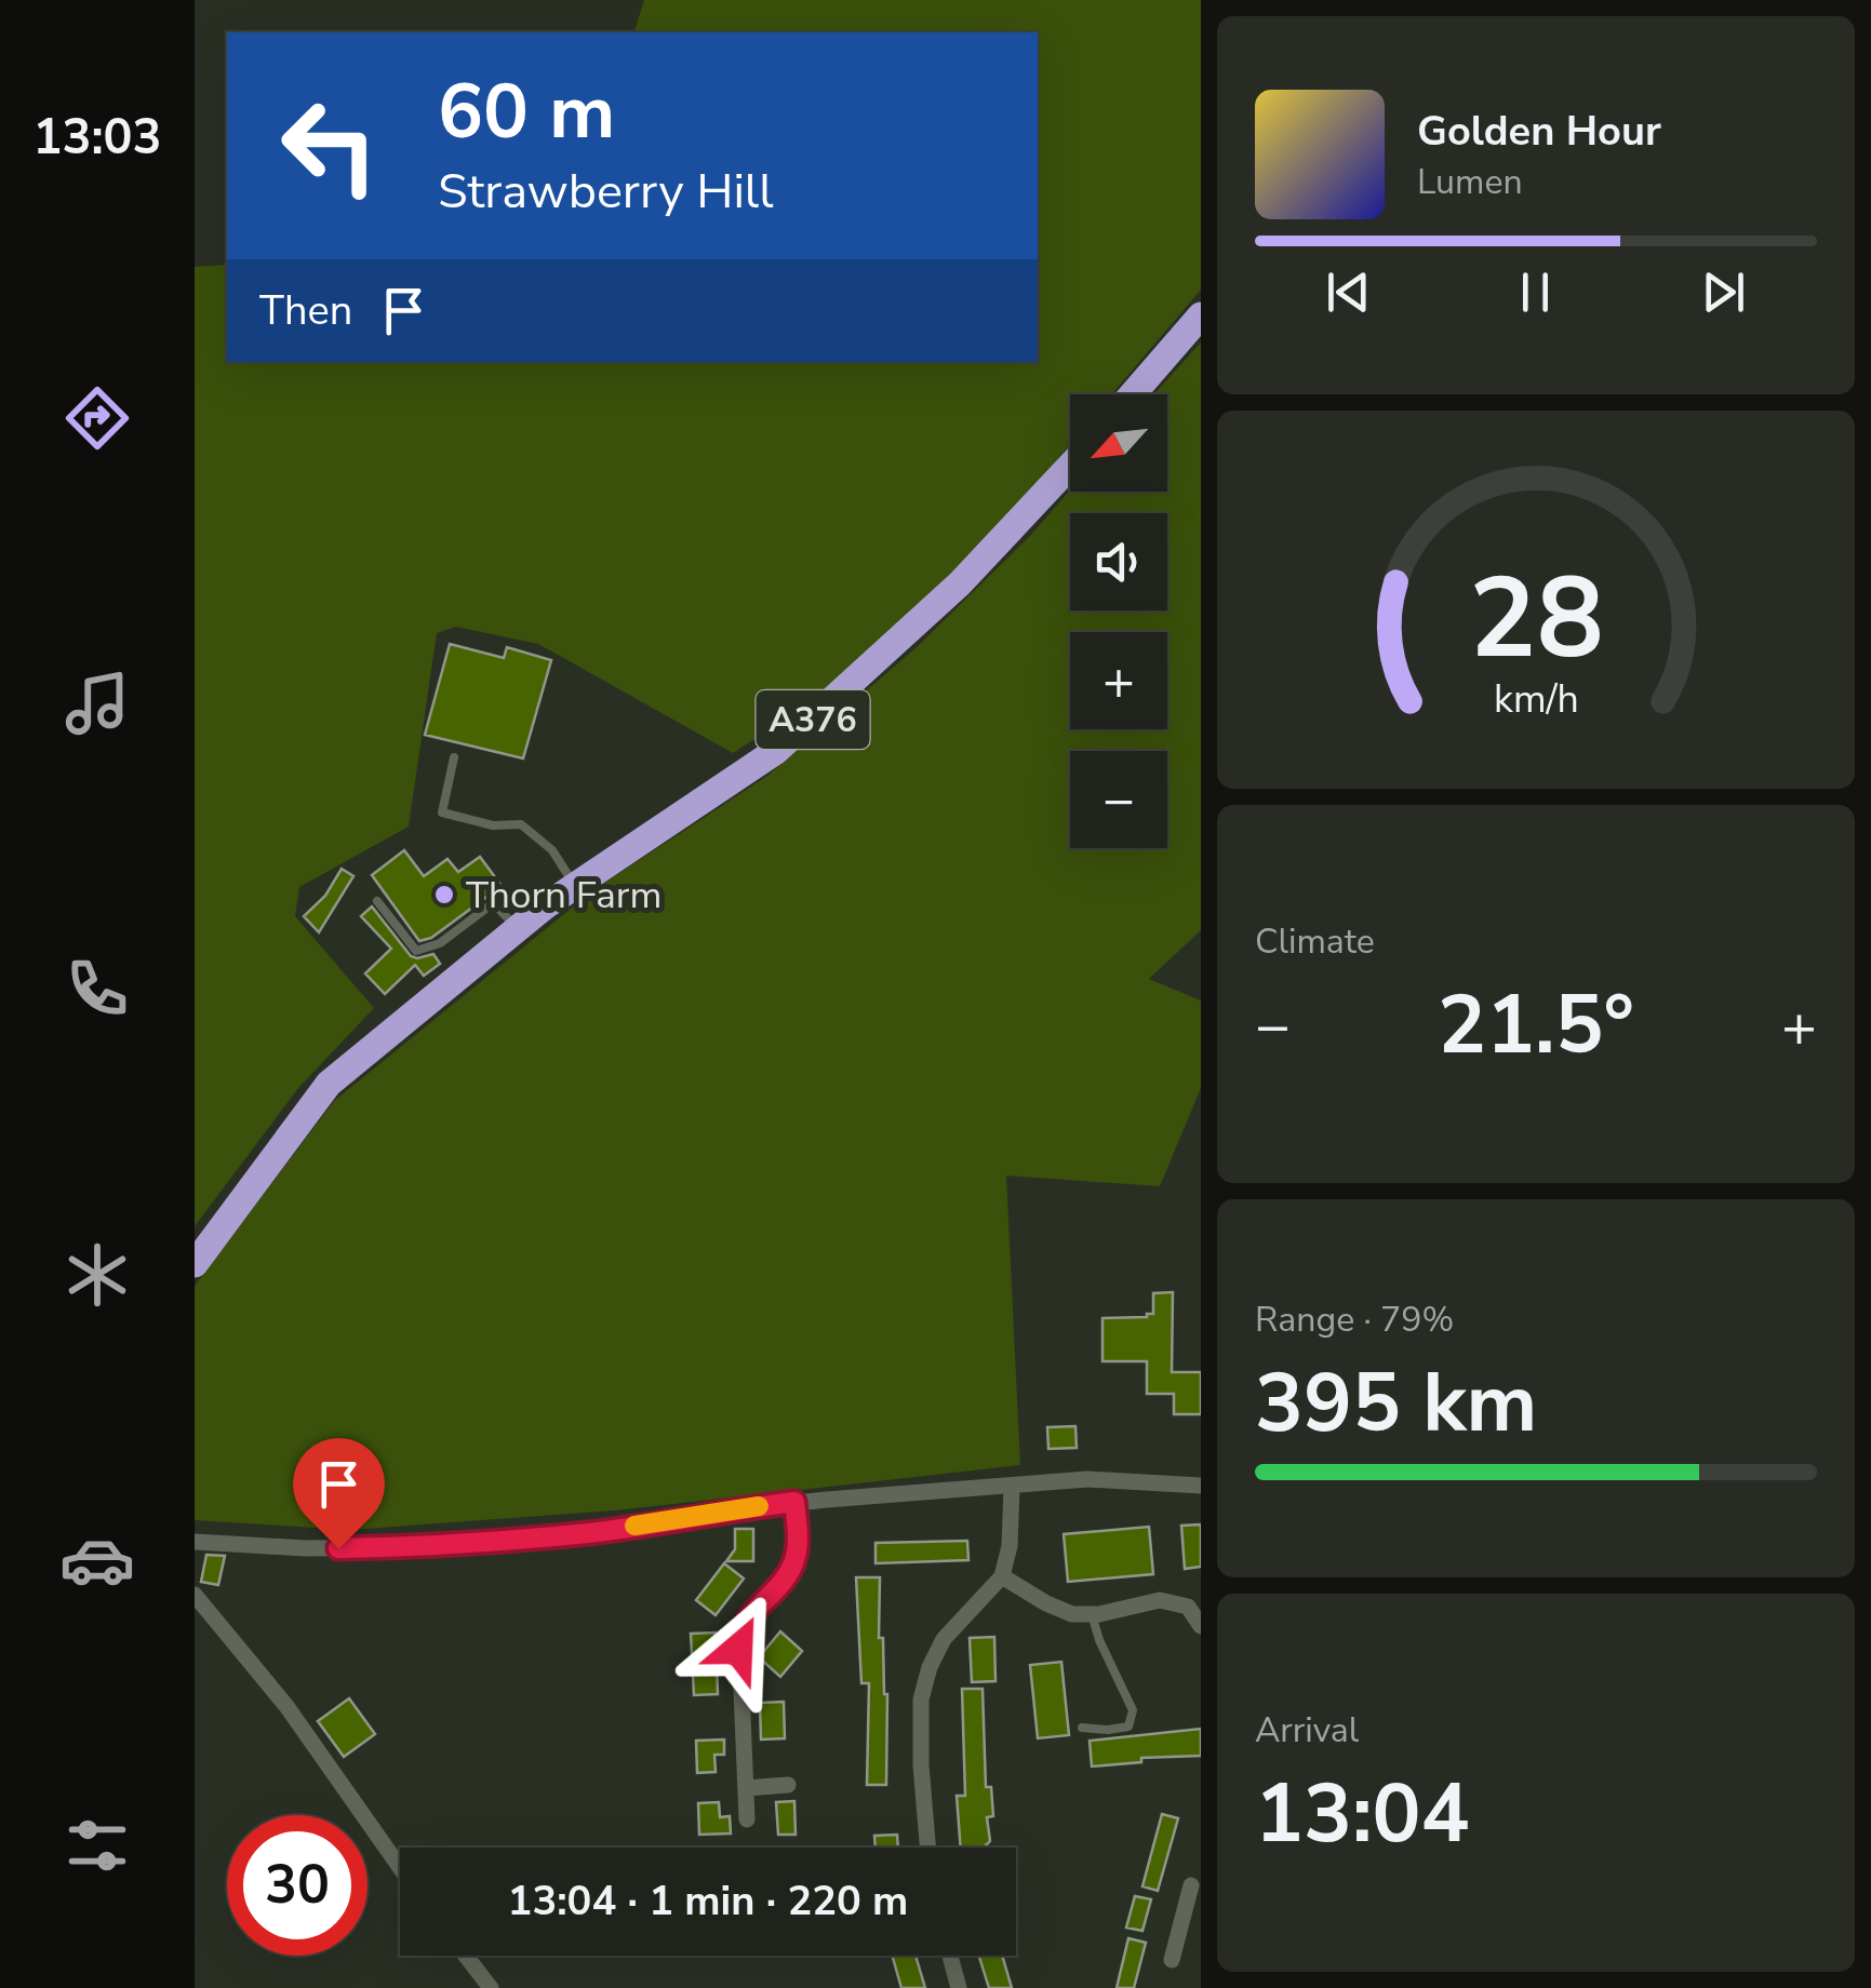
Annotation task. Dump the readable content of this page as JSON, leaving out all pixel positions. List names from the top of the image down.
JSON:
{
  "streets": {
    "highway": ["A376"]
  },
  "places": ["Thorn Farm"],
  "north": "bottom left",
  "page": {
    "tabs": "13:03",
    "turn": ["60 m", "Strawberry Hill"],
    "song": ["Golden Hour", "Lumen"],
    "then": "Then",
    "map_buttons": ["+", "−"],
    "tile": [
      "Climate",
      ["Range · 79%", "395 km"],
      ["Arrival", "13:04"]
    ],
    "heat": ["−", "21.5°", "+"],
    "limit": "30",
    "trip": "13:04 · 1 min · 220 m",
    "gauge": ["28", "km/h"]
  }
}
